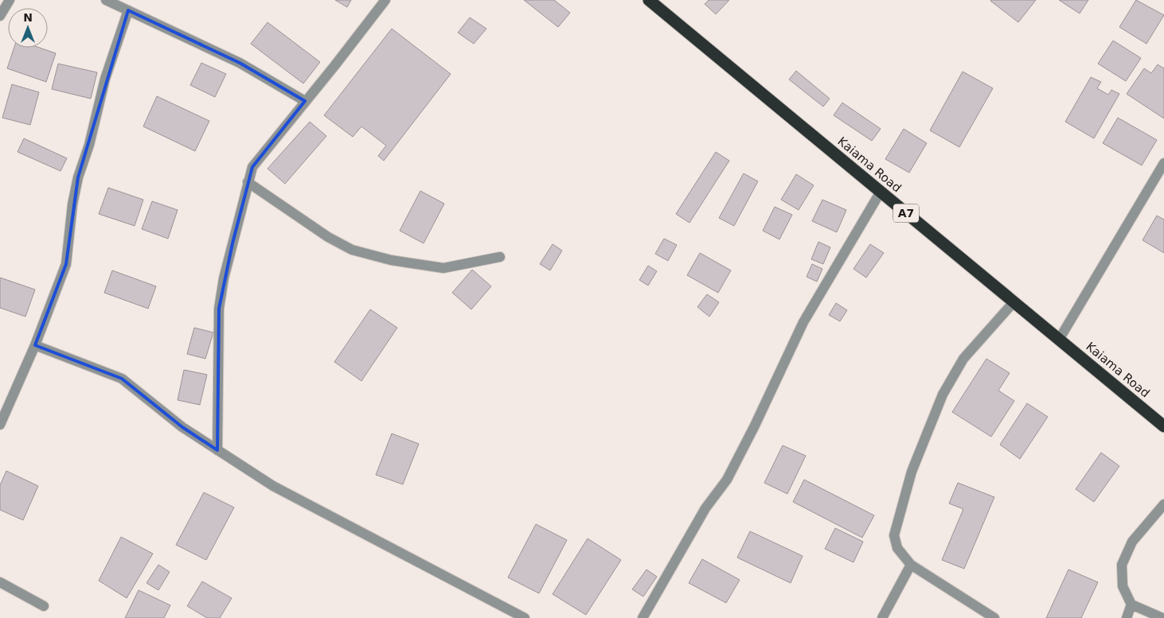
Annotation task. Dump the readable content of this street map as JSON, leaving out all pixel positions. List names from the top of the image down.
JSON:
{
  "streets": {
    "highway": ["Kaiama Road", "A7"]
  },
  "north": "top"
}
